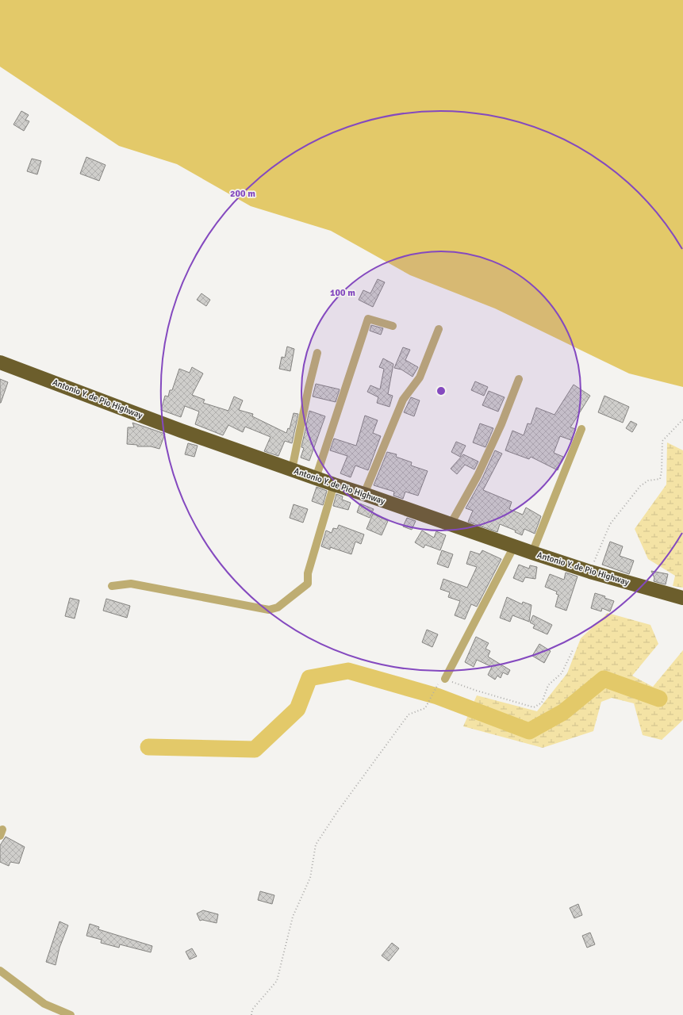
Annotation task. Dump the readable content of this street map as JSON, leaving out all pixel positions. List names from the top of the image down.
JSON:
{
  "streets": {
    "highway": ["Antonio Y. de Pio Highway"]
  },
  "rings": ["200 m", "100 m"]
}
